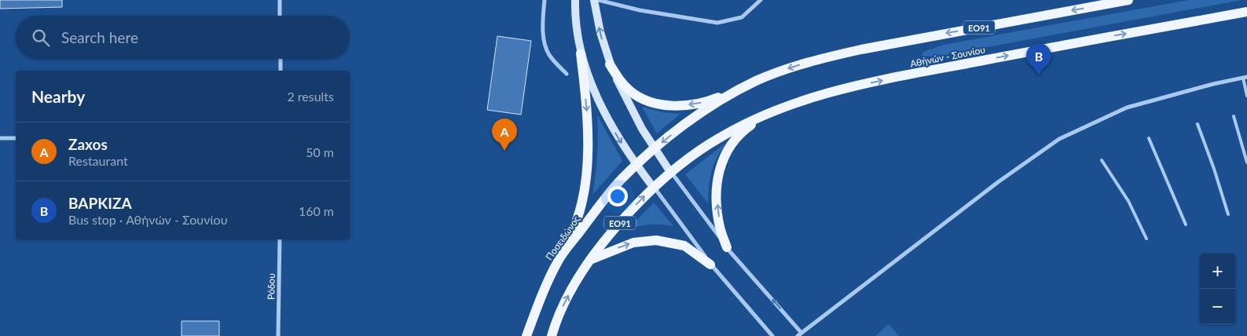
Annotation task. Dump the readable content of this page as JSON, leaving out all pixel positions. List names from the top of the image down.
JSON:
{
  "streets": {
    "main road": ["ΕΟ91", "Αθήνών - Σουνίου", "Ποσειδώνος"],
    "street": ["Ρόδου"]
  },
  "crossings": [
    ["ΕΟ91", "Αθήνών - Σουνίου"],
    ["ΕΟ91", "Ποσειδώνος"]
  ],
  "page": {
    "search": "Search here",
    "pins": ["B", "A"],
    "heading": ["Nearby", "2 results"],
    "list": [
      {
        "mark": "A",
        "name": "Zaxos",
        "note": "Restaurant",
        "value": "50 m"
      },
      {
        "mark": "B",
        "name": "ΒΑΡΚΙΖΑ",
        "note": "Bus stop · Αθήνών - Σουνίου",
        "value": "160 m"
      }
    ],
    "map_buttons": ["+", "−"]
  }
}
